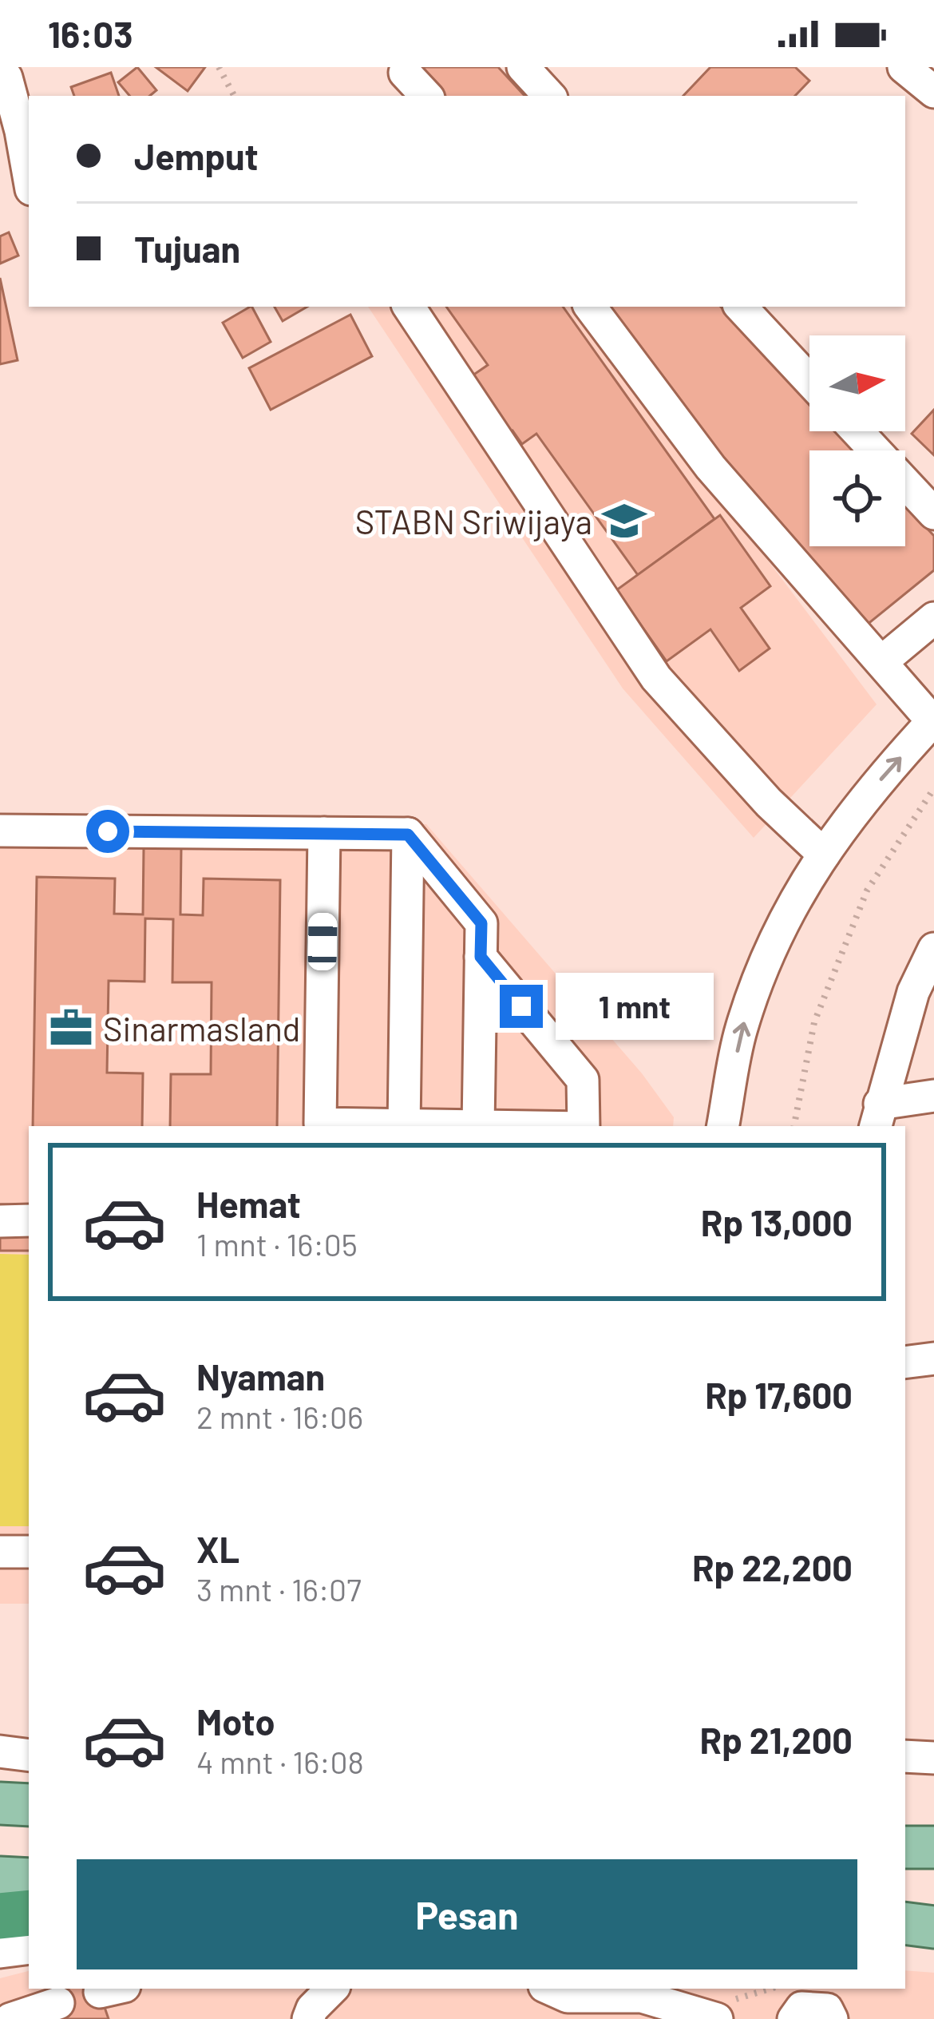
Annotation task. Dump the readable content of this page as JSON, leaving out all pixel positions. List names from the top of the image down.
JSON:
{
  "places": {
    "school or university": ["STABN Sriwijaya"],
    "office": ["Sinarmasland"]
  },
  "north": "right",
  "page": {
    "status": "16:03",
    "banner": ["Jemput", "Tujuan"],
    "bubble": "1 mnt",
    "list": [
      {
        "name": "Hemat",
        "note": "1 mnt · 16:05",
        "value": "Rp 13,000"
      },
      {
        "name": "Nyaman",
        "note": "2 mnt · 16:06",
        "value": "Rp 17,600"
      },
      {
        "name": "XL",
        "note": "3 mnt · 16:07",
        "value": "Rp 22,200"
      },
      {
        "name": "Moto",
        "note": "4 mnt · 16:08",
        "value": "Rp 21,200"
      }
    ],
    "buttons": "Pesan"
  }
}
